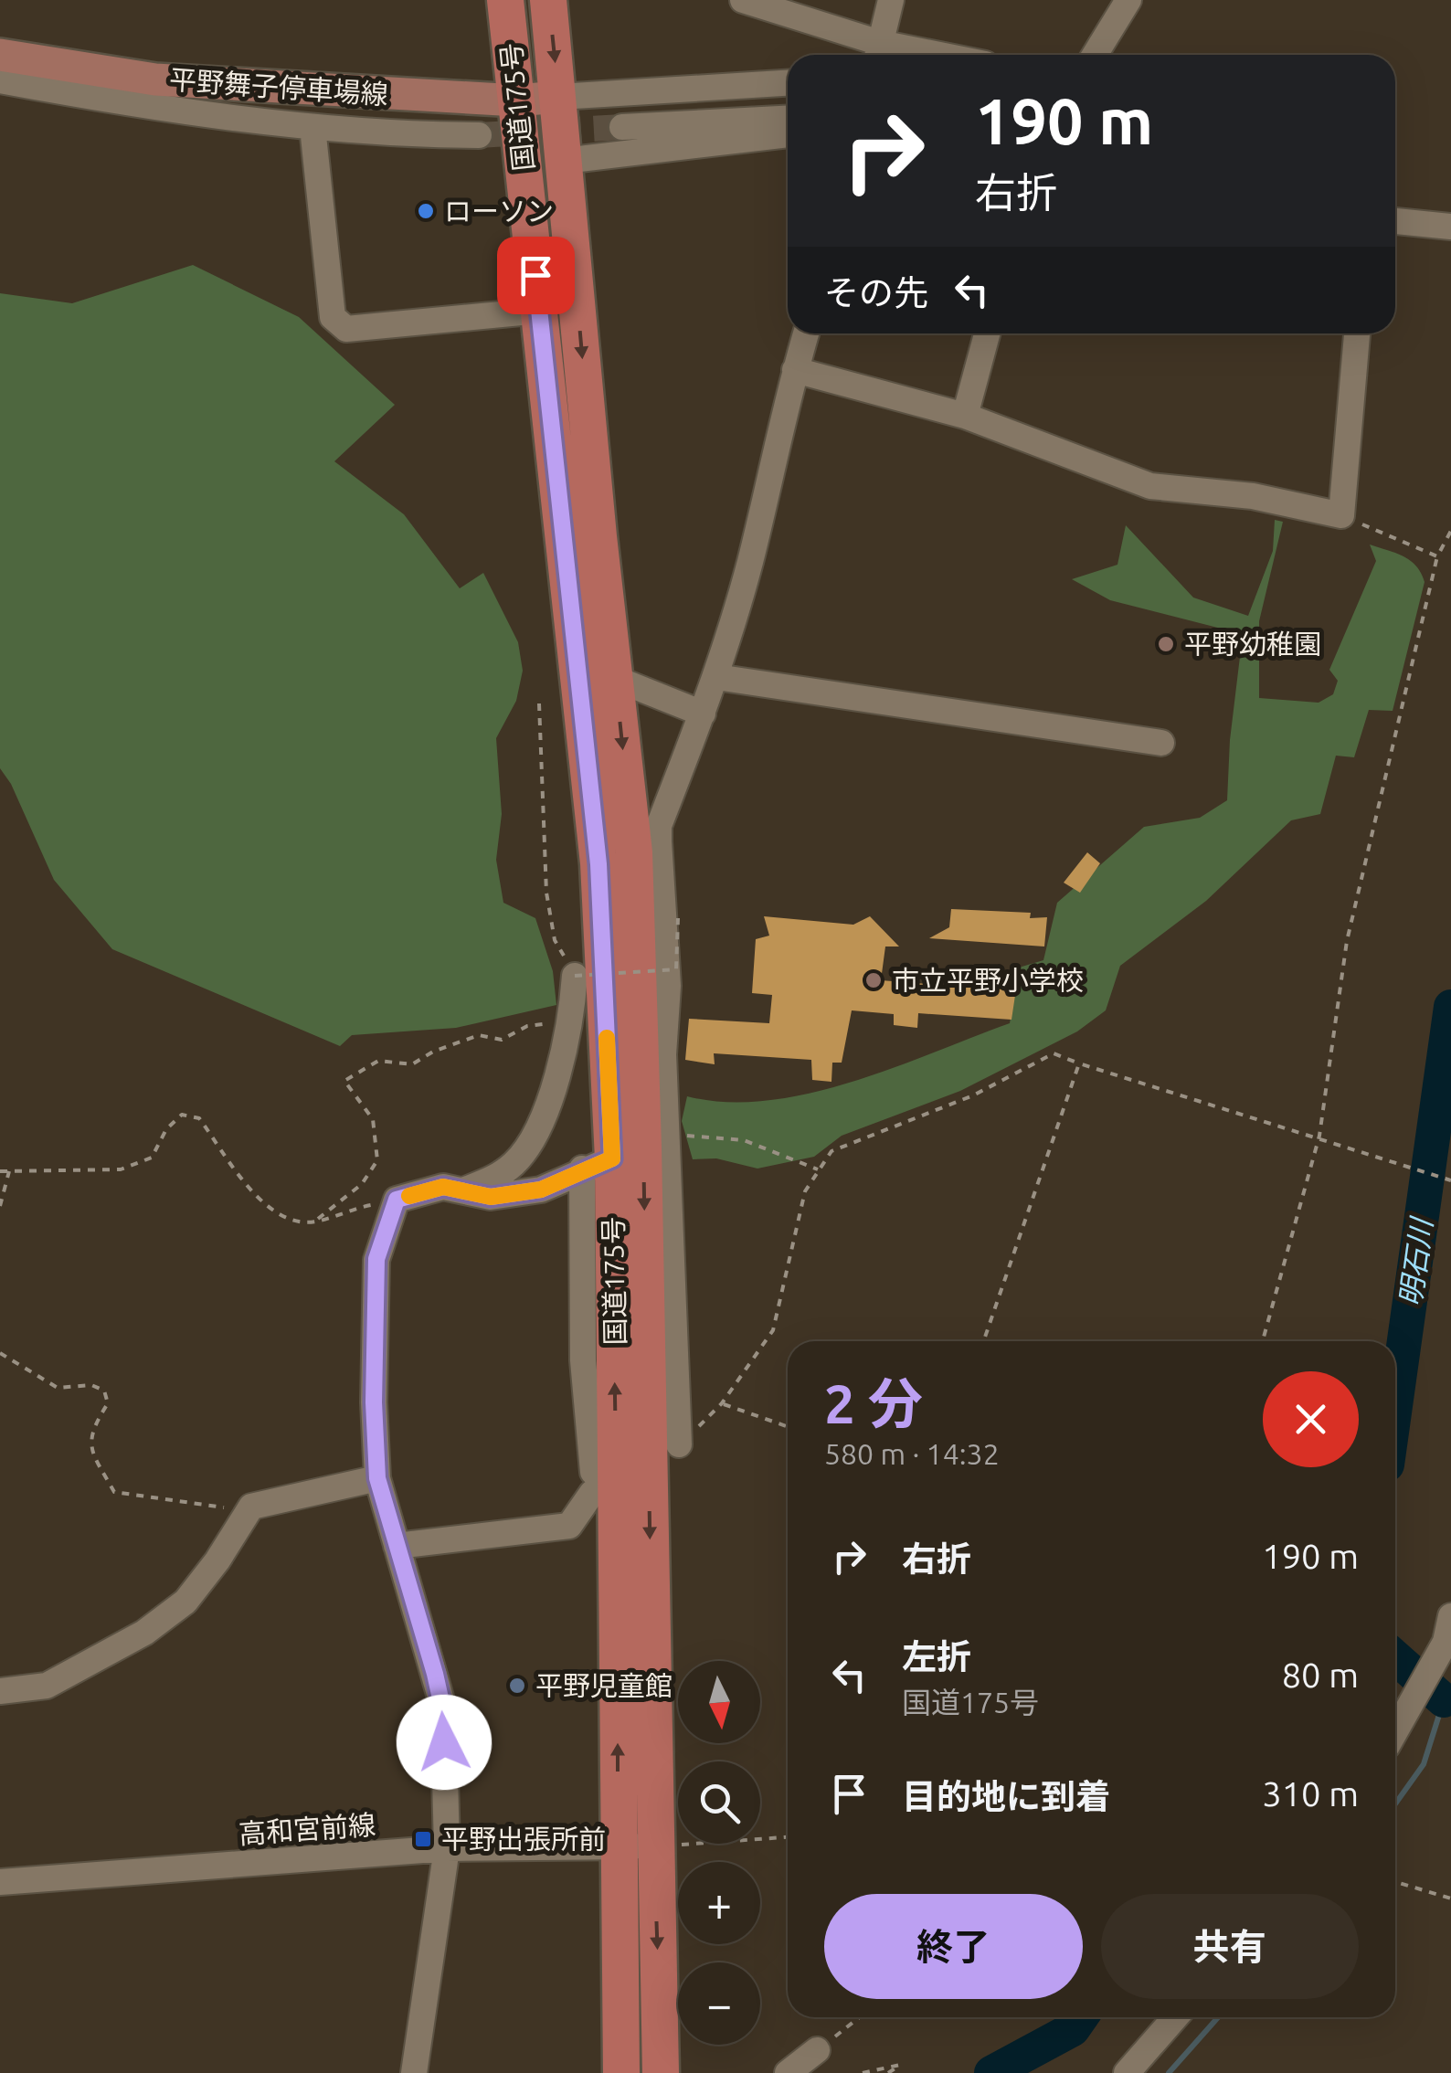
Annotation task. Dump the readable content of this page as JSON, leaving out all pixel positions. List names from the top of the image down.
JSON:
{
  "streets": {
    "highway": ["国道175号"],
    "main road": ["平野舞子停車場線"],
    "street": ["高和宮前線"]
  },
  "crossings": [
    ["平野舞子停車場線", "国道175号"],
    ["国道175号", "高和宮前線"]
  ],
  "water": ["明石川"],
  "places": {
    "other": [
      "ローソン",
      "平野幼稚園",
      "市立平野小学校",
      "平野児童館"
    ],
    "transit": ["平野出張所前"]
  },
  "north": "bottom",
  "page": {
    "turn": ["190 m", "右折"],
    "then": "その先",
    "heading": ["2 分", "580 m · 14:32"],
    "list": [
      {
        "name": "右折",
        "value": "190 m"
      },
      {
        "name": "左折",
        "note": "国道175号",
        "value": "80 m"
      },
      {
        "name": "目的地に到着",
        "value": "310 m"
      }
    ],
    "map_buttons": ["+", "−"],
    "buttons": ["終了", "共有"]
  }
}
